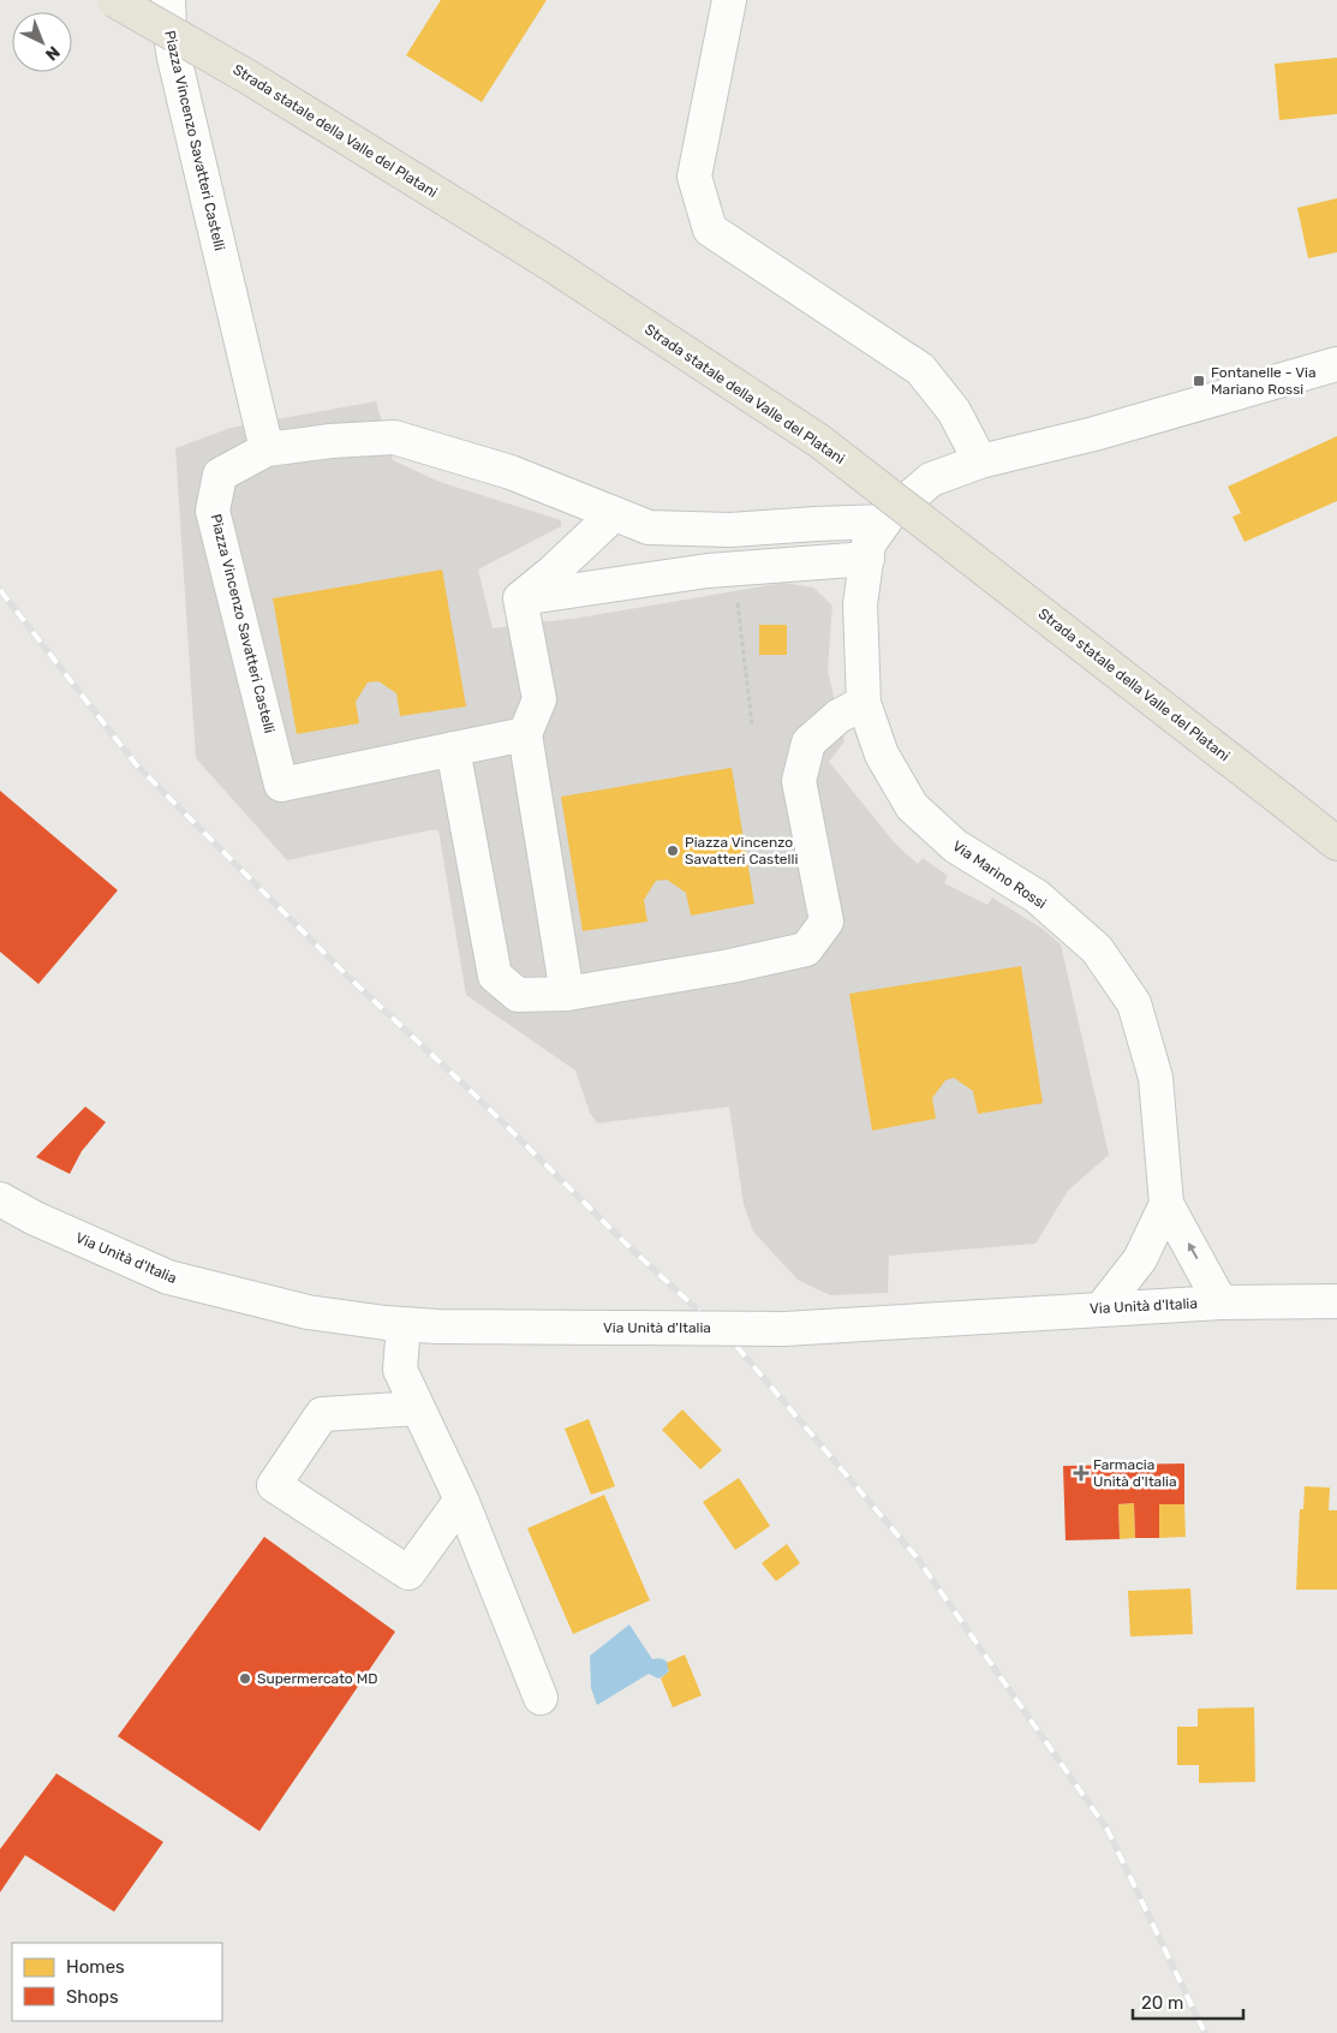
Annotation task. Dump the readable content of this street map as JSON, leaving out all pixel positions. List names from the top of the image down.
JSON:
{
  "streets": {
    "main road": ["Strada statale della Valle del Platani"],
    "street": ["Piazza Vincenzo Savatteri Castelli", "Via Marino Rossi", "Via Unità d'Italia"]
  },
  "crossings": [
    ["Via Marino Rossi", "Via Unità d'Italia"]
  ],
  "places": {
    "transit": ["Fontanelle - Via Mariano Rossi"],
    "other": ["Piazza Vincenzo Savatteri Castelli", "Supermercato MD"],
    "health": ["Farmacia Unità d'Italia"]
  },
  "legend": ["Homes", "Shops"],
  "scale_bar": "20 m",
  "north": "bottom right"
}
